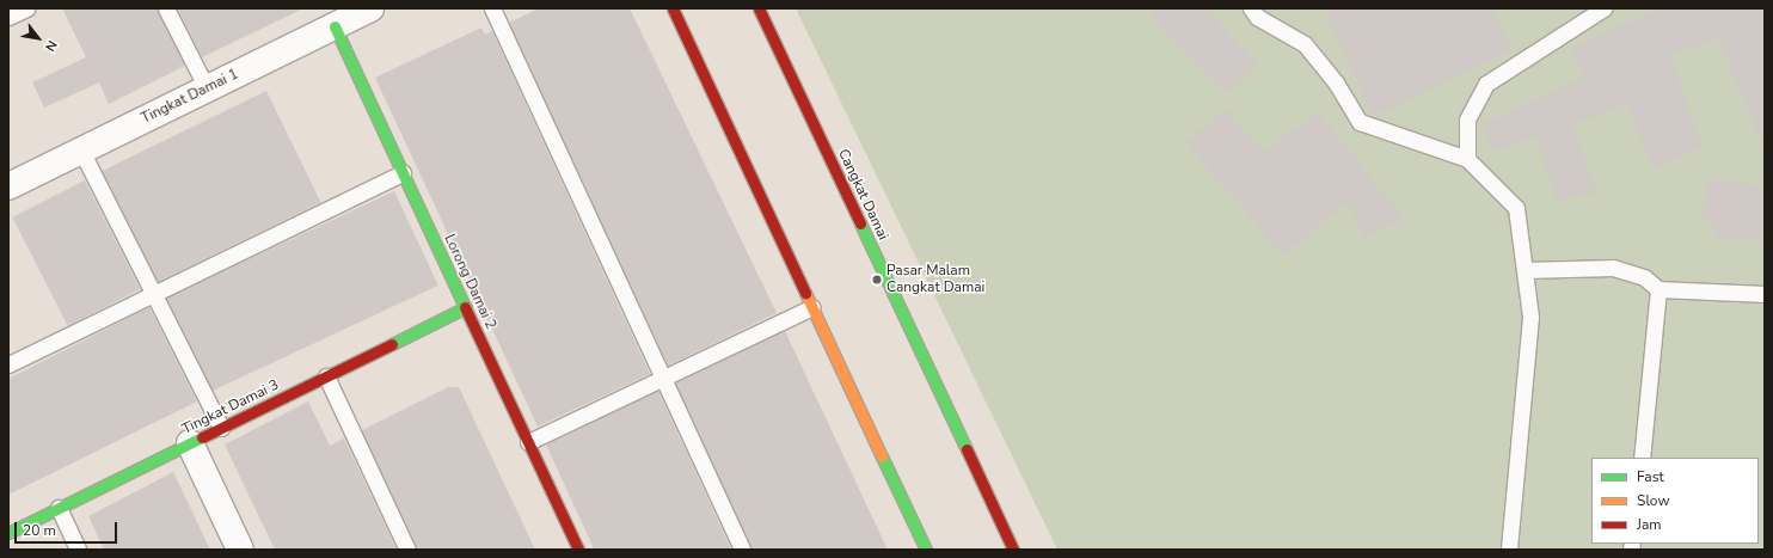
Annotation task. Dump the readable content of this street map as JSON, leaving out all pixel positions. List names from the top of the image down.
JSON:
{
  "streets": {
    "street": [
      "Tingkat Damai 1",
      "Cangkat Damai",
      "Lorong Damai 2",
      "Tingkat Damai 3"
    ]
  },
  "crossings": [
    ["Tingkat Damai 1", "Lorong Damai 2"],
    ["Lorong Damai 2", "Tingkat Damai 3"]
  ],
  "places": ["Pasar Malam Cangkat Damai"],
  "legend": ["Fast", "Slow", "Jam"],
  "scale_bar": "20 m",
  "north": "bottom right"
}
